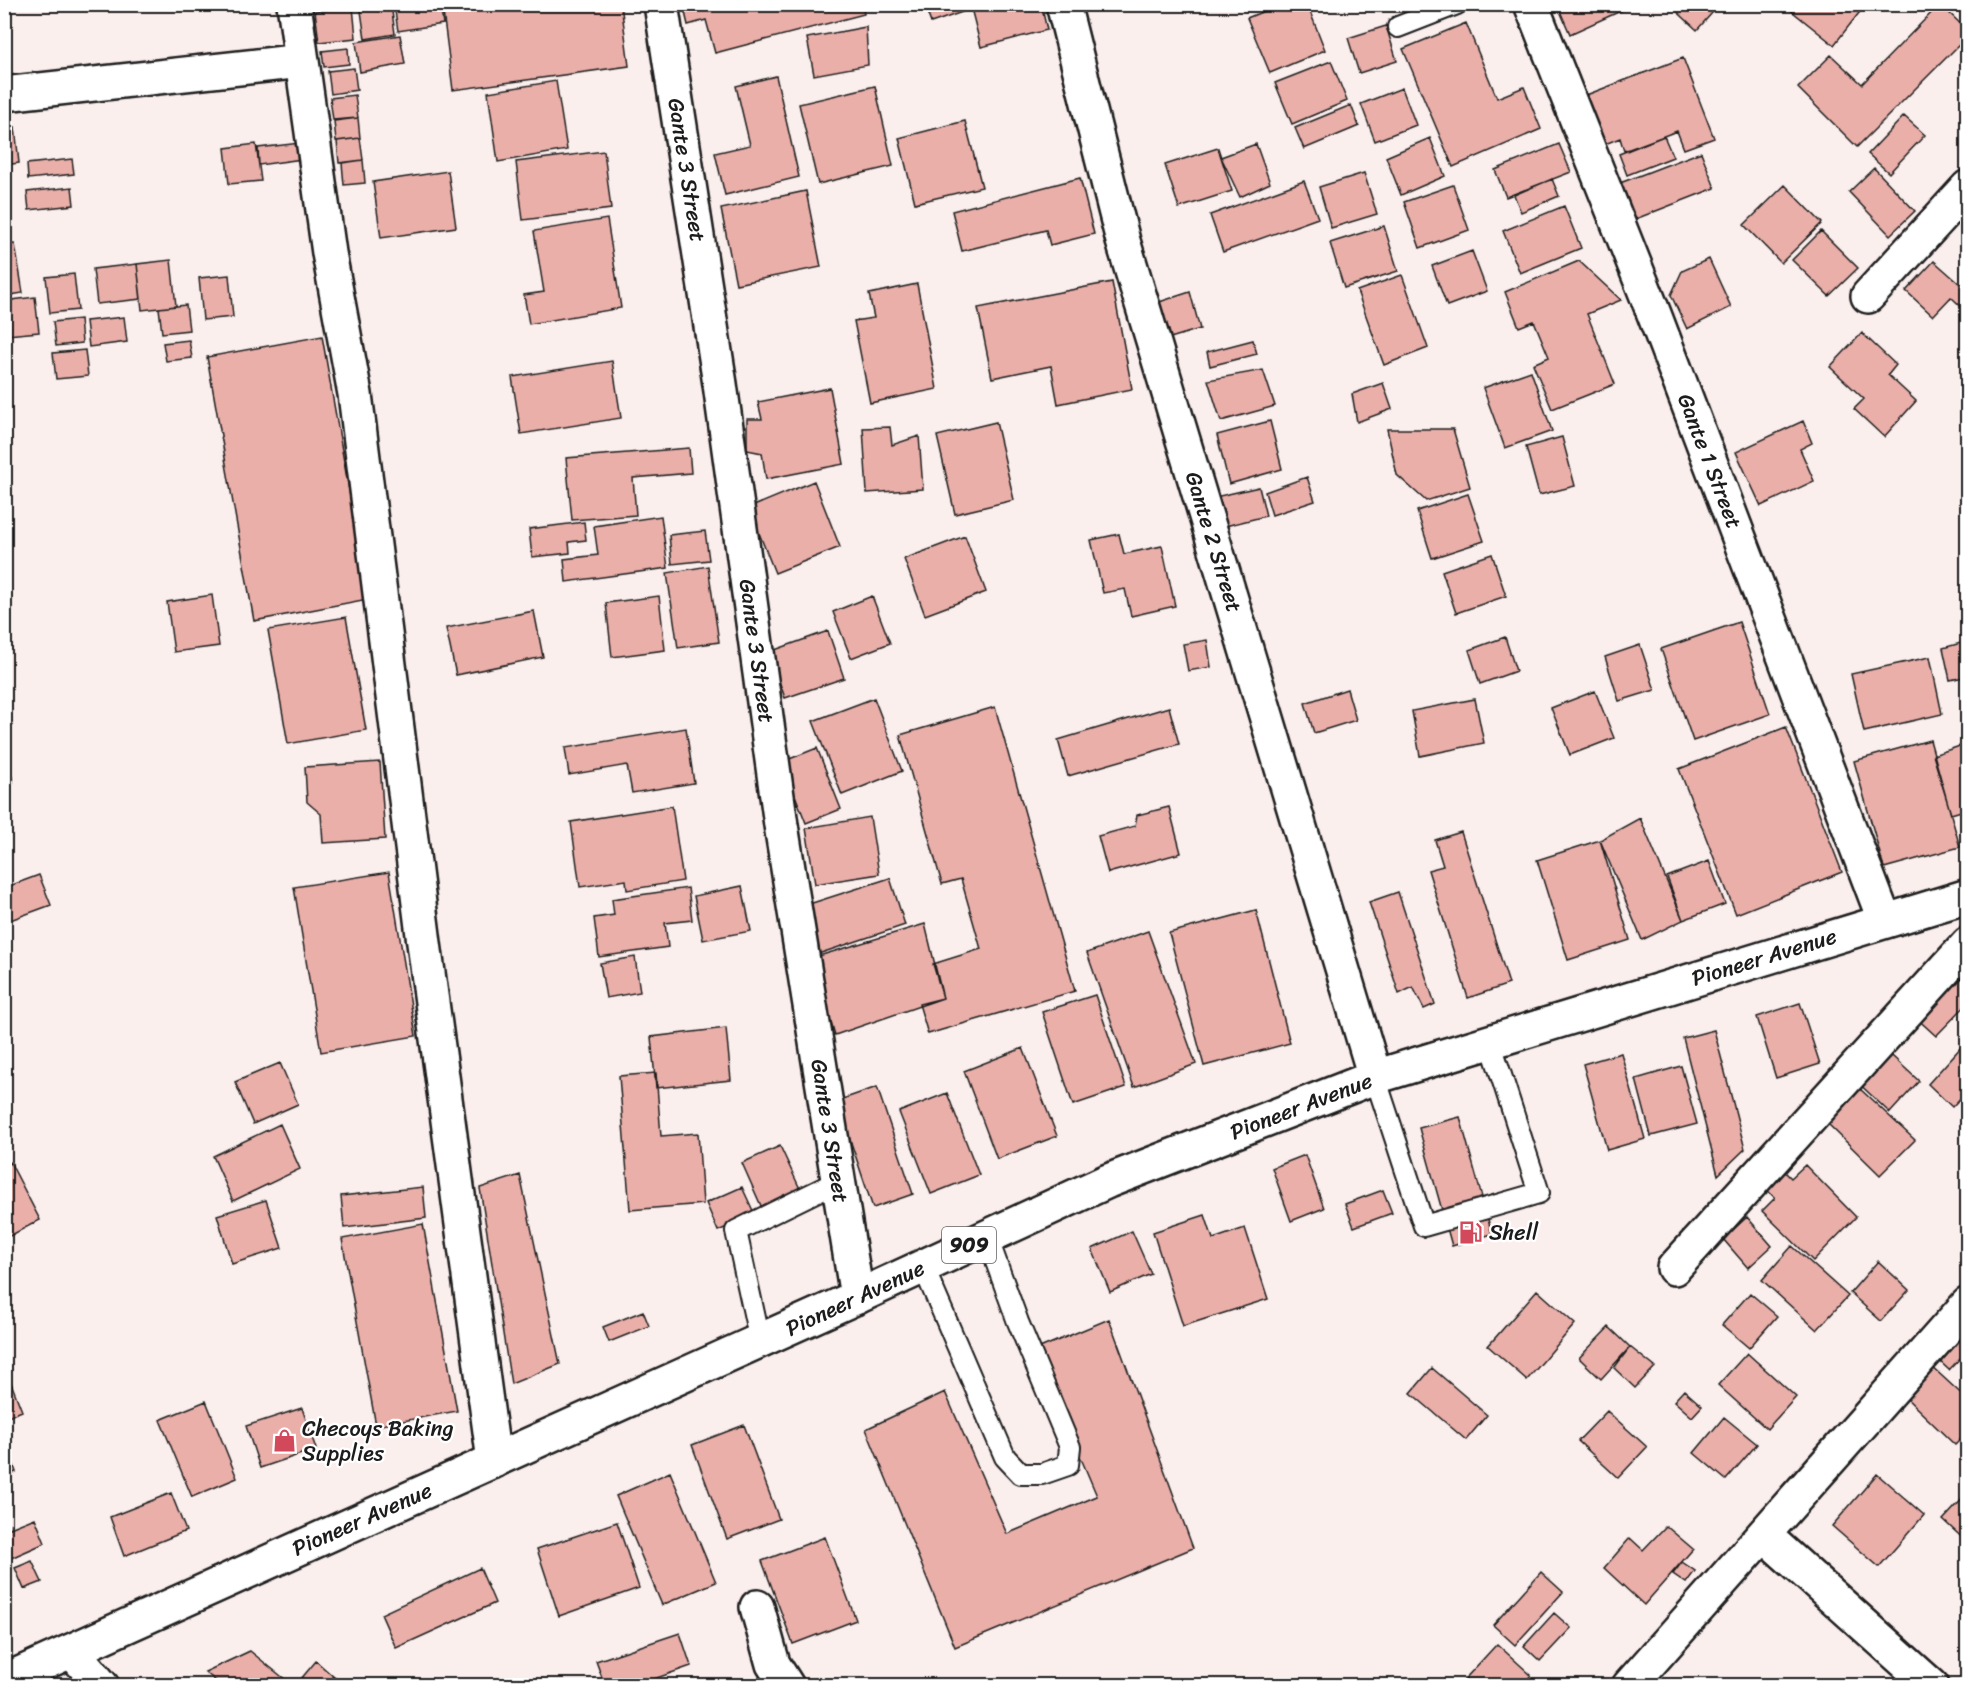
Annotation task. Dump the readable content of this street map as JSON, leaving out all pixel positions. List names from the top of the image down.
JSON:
{
  "streets": {
    "main road": [
      "Gante 3 Street",
      "Gante 1 Street",
      "Gante 2 Street",
      "Pioneer Avenue",
      "909"
    ]
  },
  "crossings": [
    ["Gante 3 Street", "Pioneer Avenue"],
    ["Gante 1 Street", "Pioneer Avenue"],
    ["Gante 2 Street", "Pioneer Avenue"]
  ],
  "places": {
    "fuel station": ["Shell"],
    "shop": ["Checoys Baking Supplies"]
  }
}
